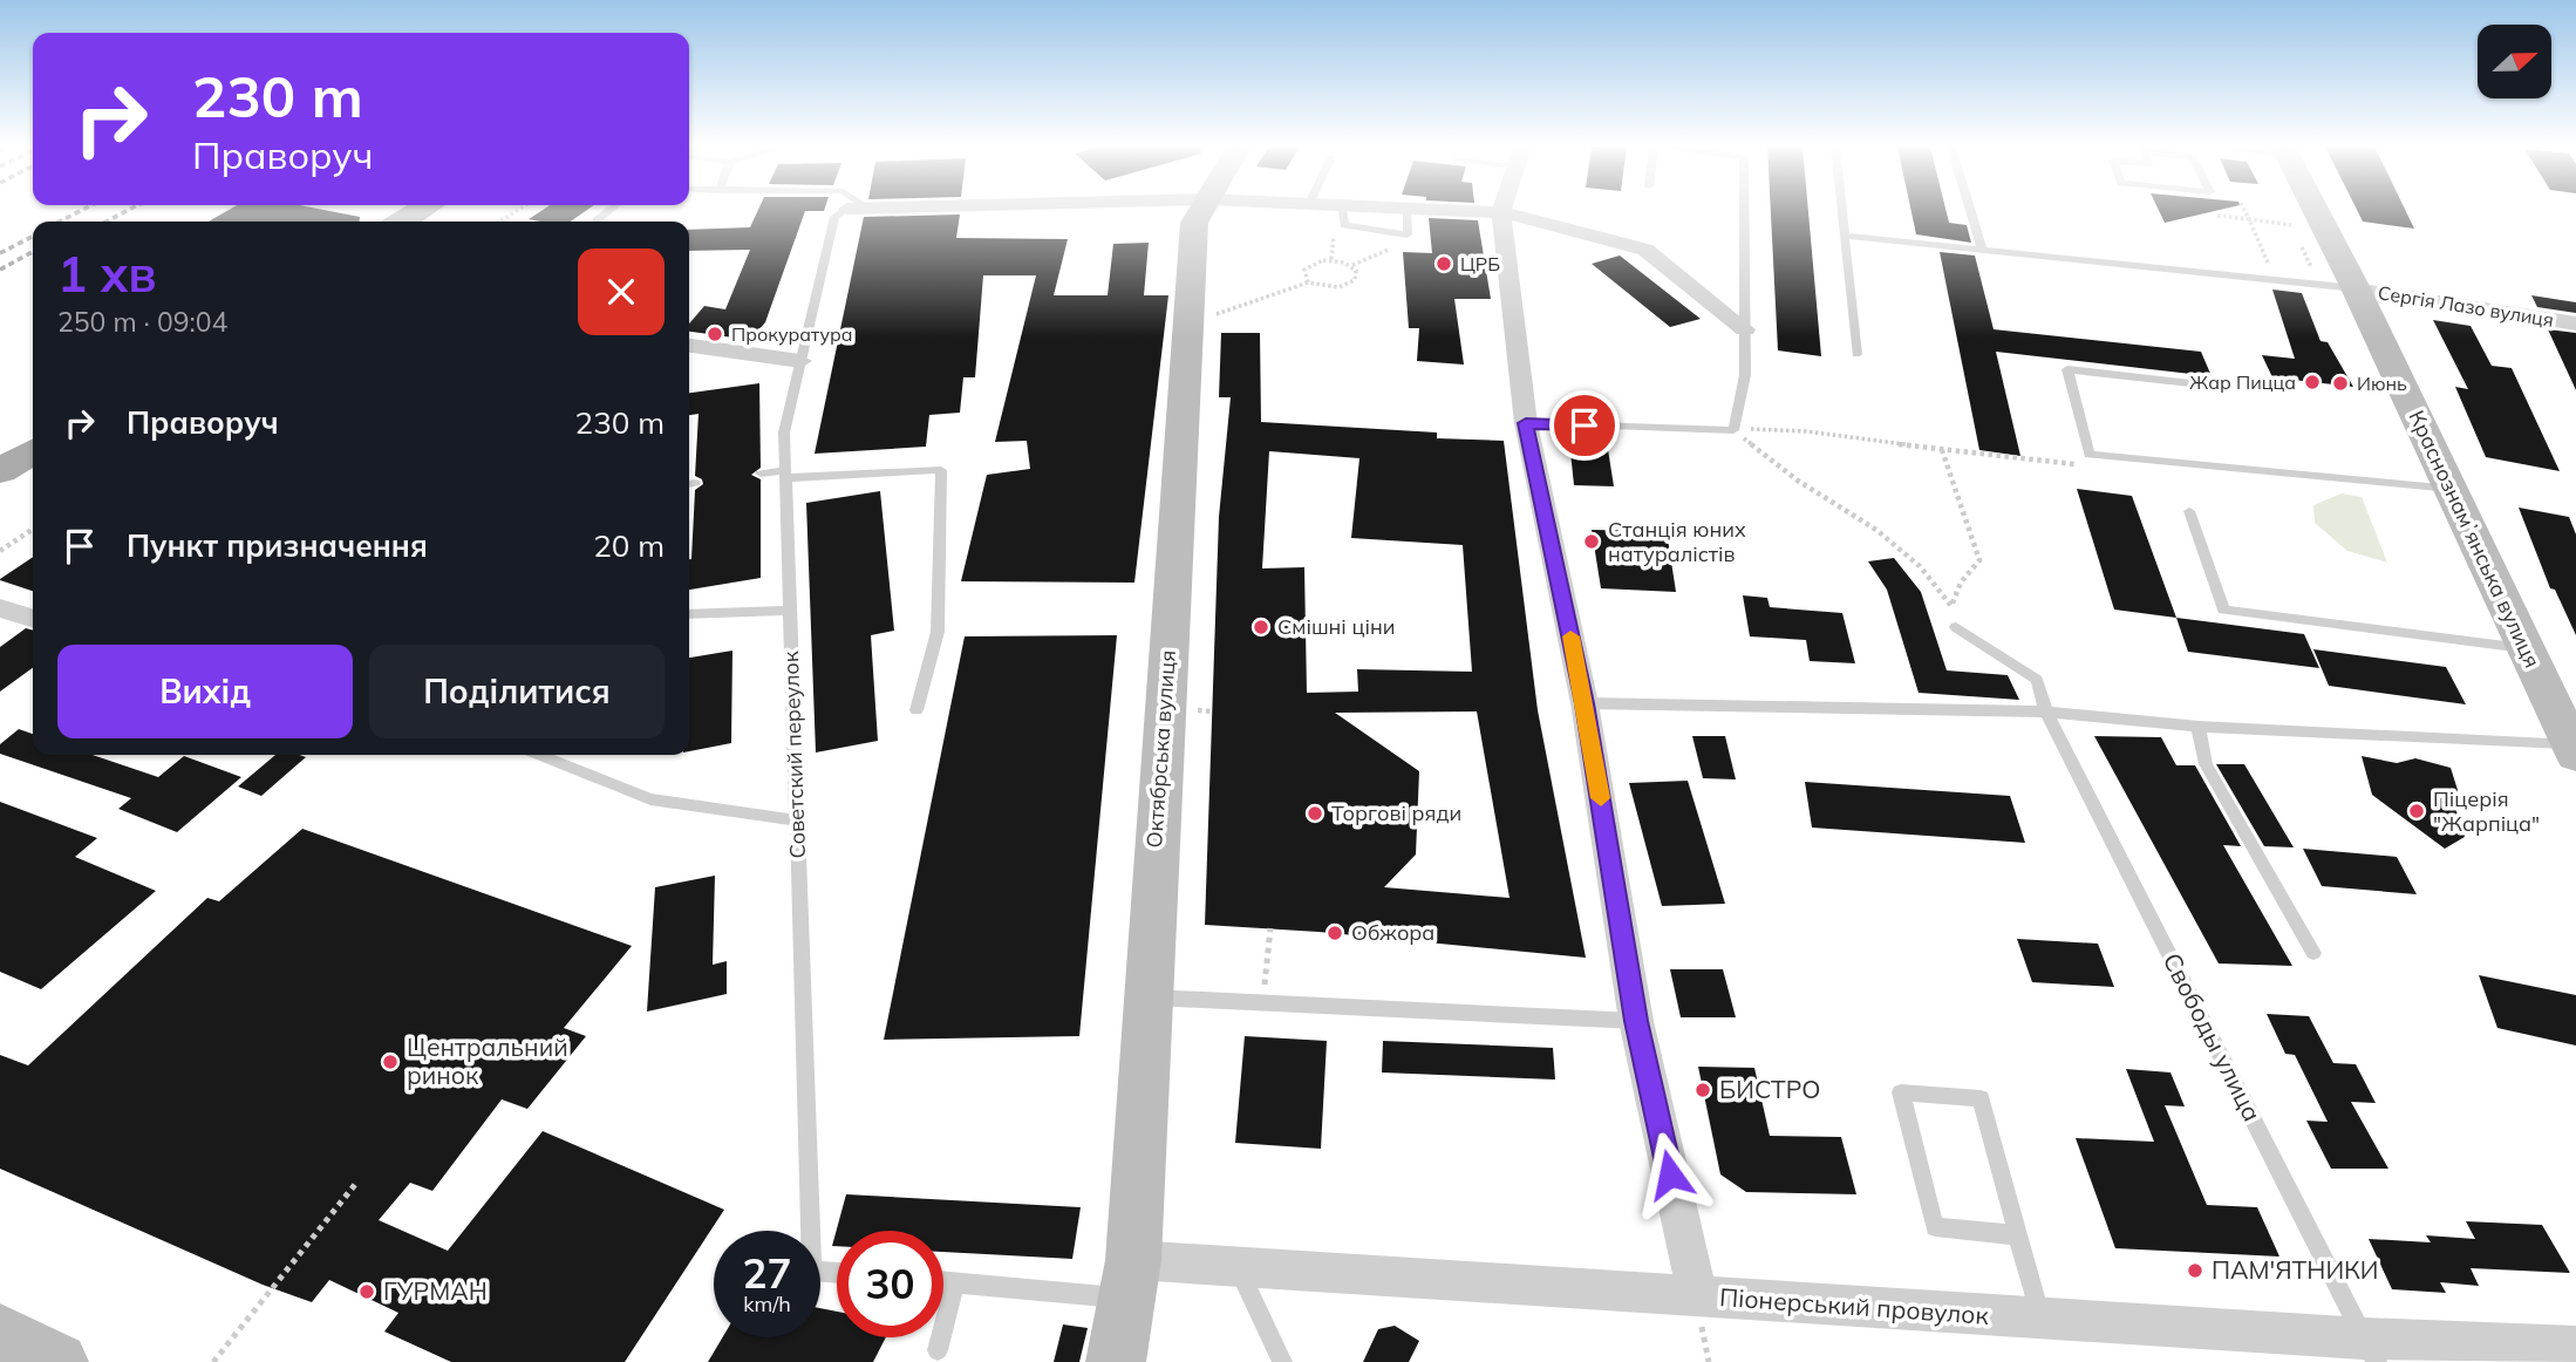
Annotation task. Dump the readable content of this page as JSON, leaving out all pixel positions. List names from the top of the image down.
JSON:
{
  "streets": {
    "main road": ["Краснознамʼянська вулиця", "Октябрська вулиця"],
    "street": ["Сергія Лазо вулиця", "Піонерський провулок"],
    "lane": ["Советский переулок", "Свободы улица"]
  },
  "crossings": [
    ["Сергія Лазо вулиця", "Краснознамʼянська вулиця"],
    ["Октябрська вулиця", "Піонерський провулок"],
    ["Свободы улица", "Піонерський провулок"]
  ],
  "places": [
    "ЦРБ",
    "Прокуратура",
    "Жар Пицца",
    "Июнь",
    "Станція юних натуралістів",
    "Смішні ціни",
    "Піцерія \"Жарпіца\"",
    "Торгові ряди",
    "Обжора",
    "Центральний ринок",
    "БИСТРО",
    "ПАМ'ЯТНИКИ",
    "ГУРМАН"
  ],
  "north": "right",
  "page": {
    "turn": ["230 m", "Праворуч"],
    "heading": ["1 хв", "250 m · 09:04"],
    "list": [
      {
        "name": "Праворуч",
        "value": "230 m"
      },
      {
        "name": "Пункт призначення",
        "value": "20 m"
      }
    ],
    "buttons": ["Вихід", "Поділитися"],
    "speed": "27 km/h",
    "limit": "30"
  }
}
